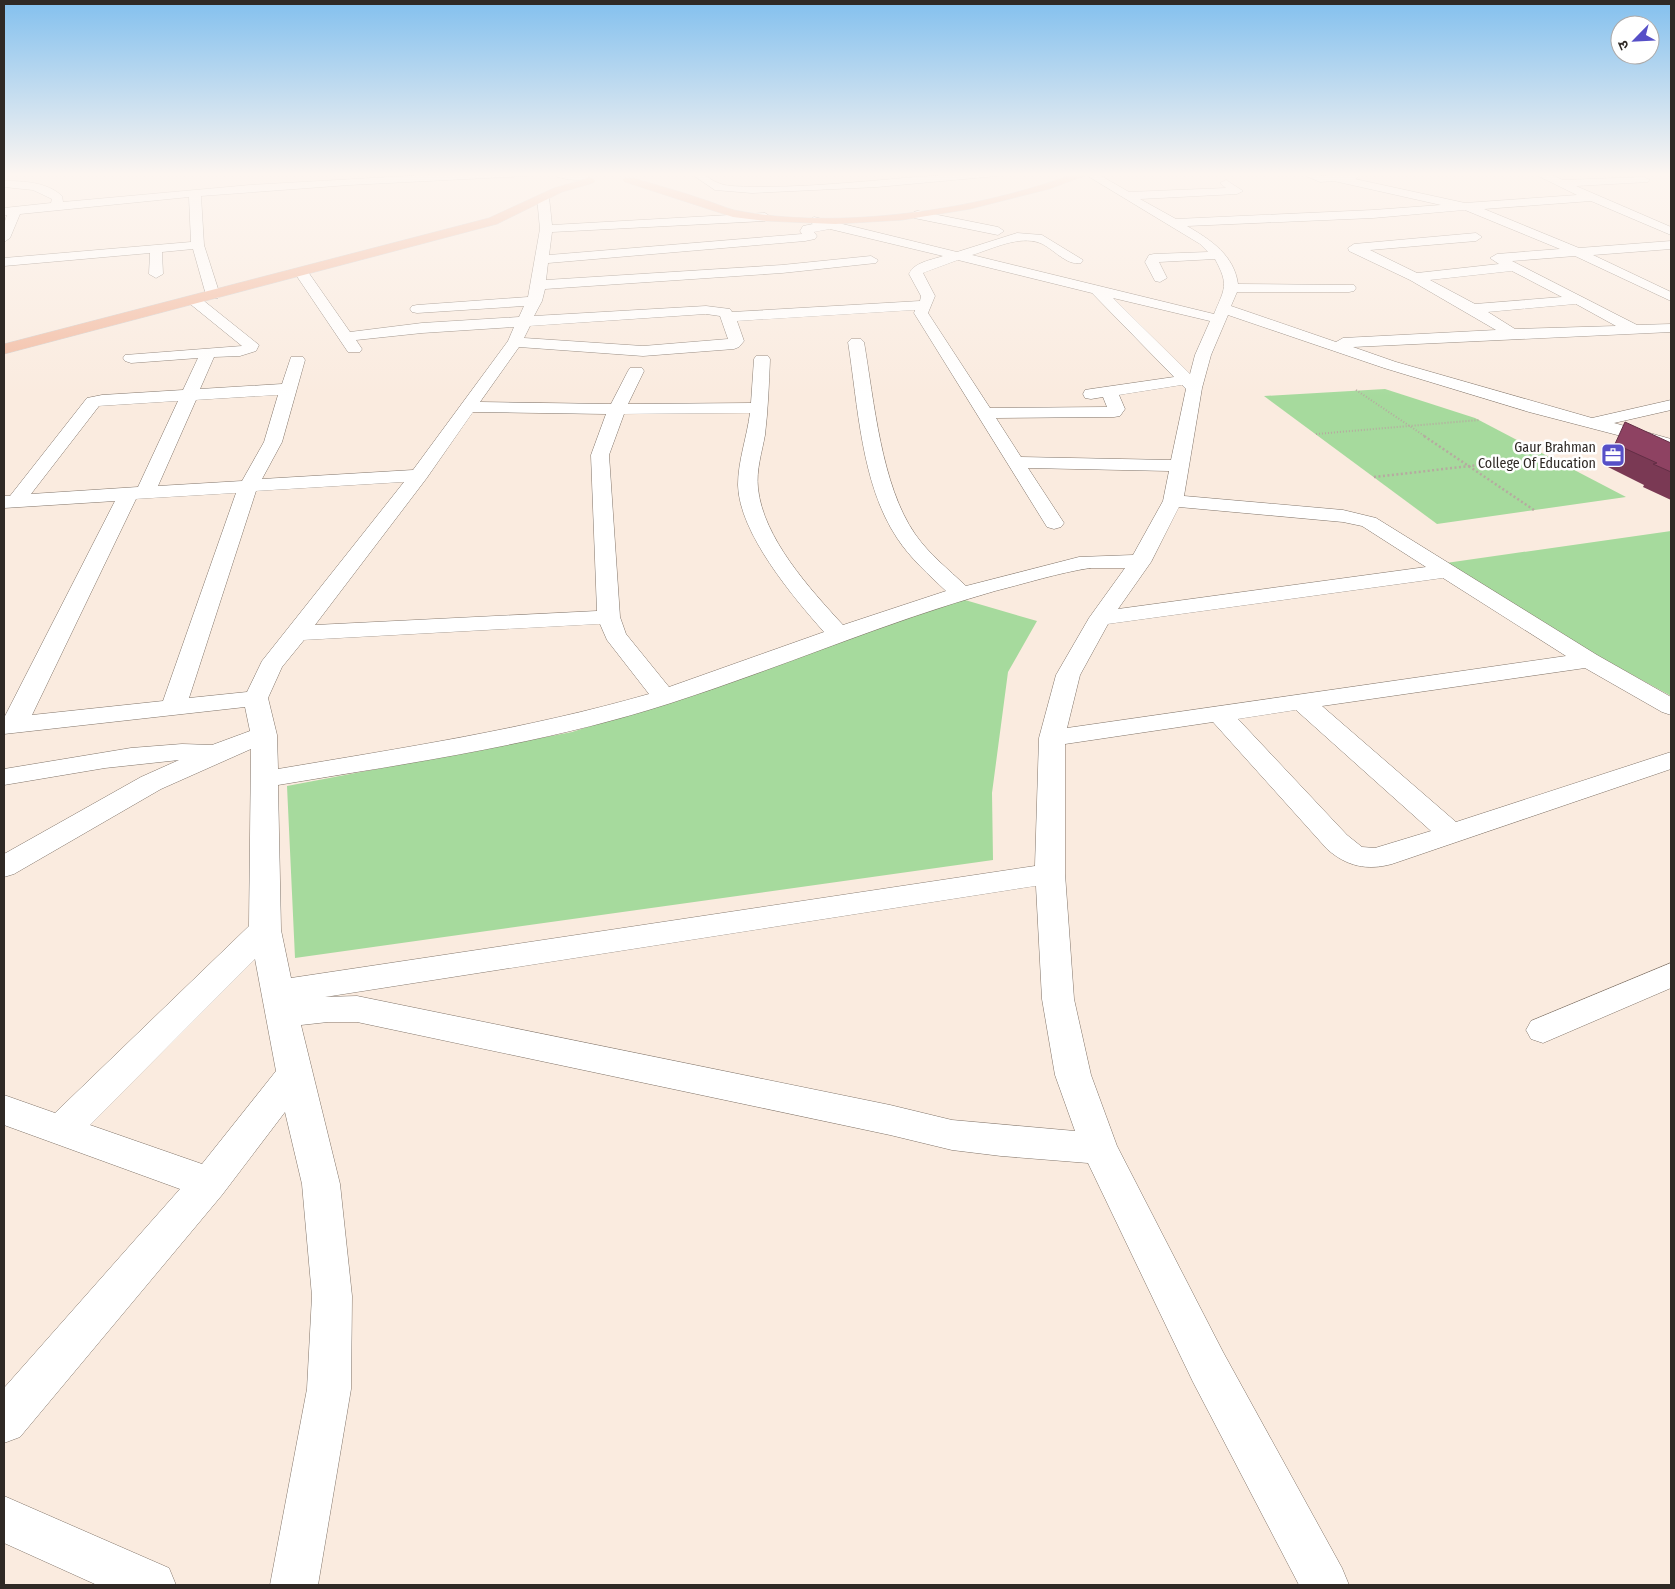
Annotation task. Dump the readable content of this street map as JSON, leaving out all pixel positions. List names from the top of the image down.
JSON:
{
  "places": {
    "office": ["Gaur Brahman College Of Education"]
  },
  "north": "bottom left"
}
